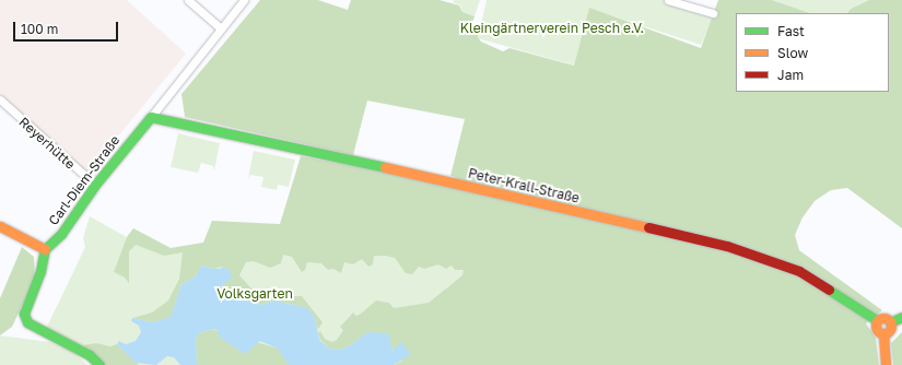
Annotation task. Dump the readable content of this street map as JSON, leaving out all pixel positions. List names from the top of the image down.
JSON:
{
  "streets": {
    "street": ["Reyerhütte", "Carl-Diem-Straße", "Peter-Krall-Straße"]
  },
  "crossings": [
    ["Reyerhütte", "Carl-Diem-Straße"],
    ["Carl-Diem-Straße", "Peter-Krall-Straße"]
  ],
  "parks": ["Kleingärtnerverein Pesch e.V.", "Volksgarten"],
  "legend": ["Fast", "Slow", "Jam"],
  "scale_bar": "100 m"
}
